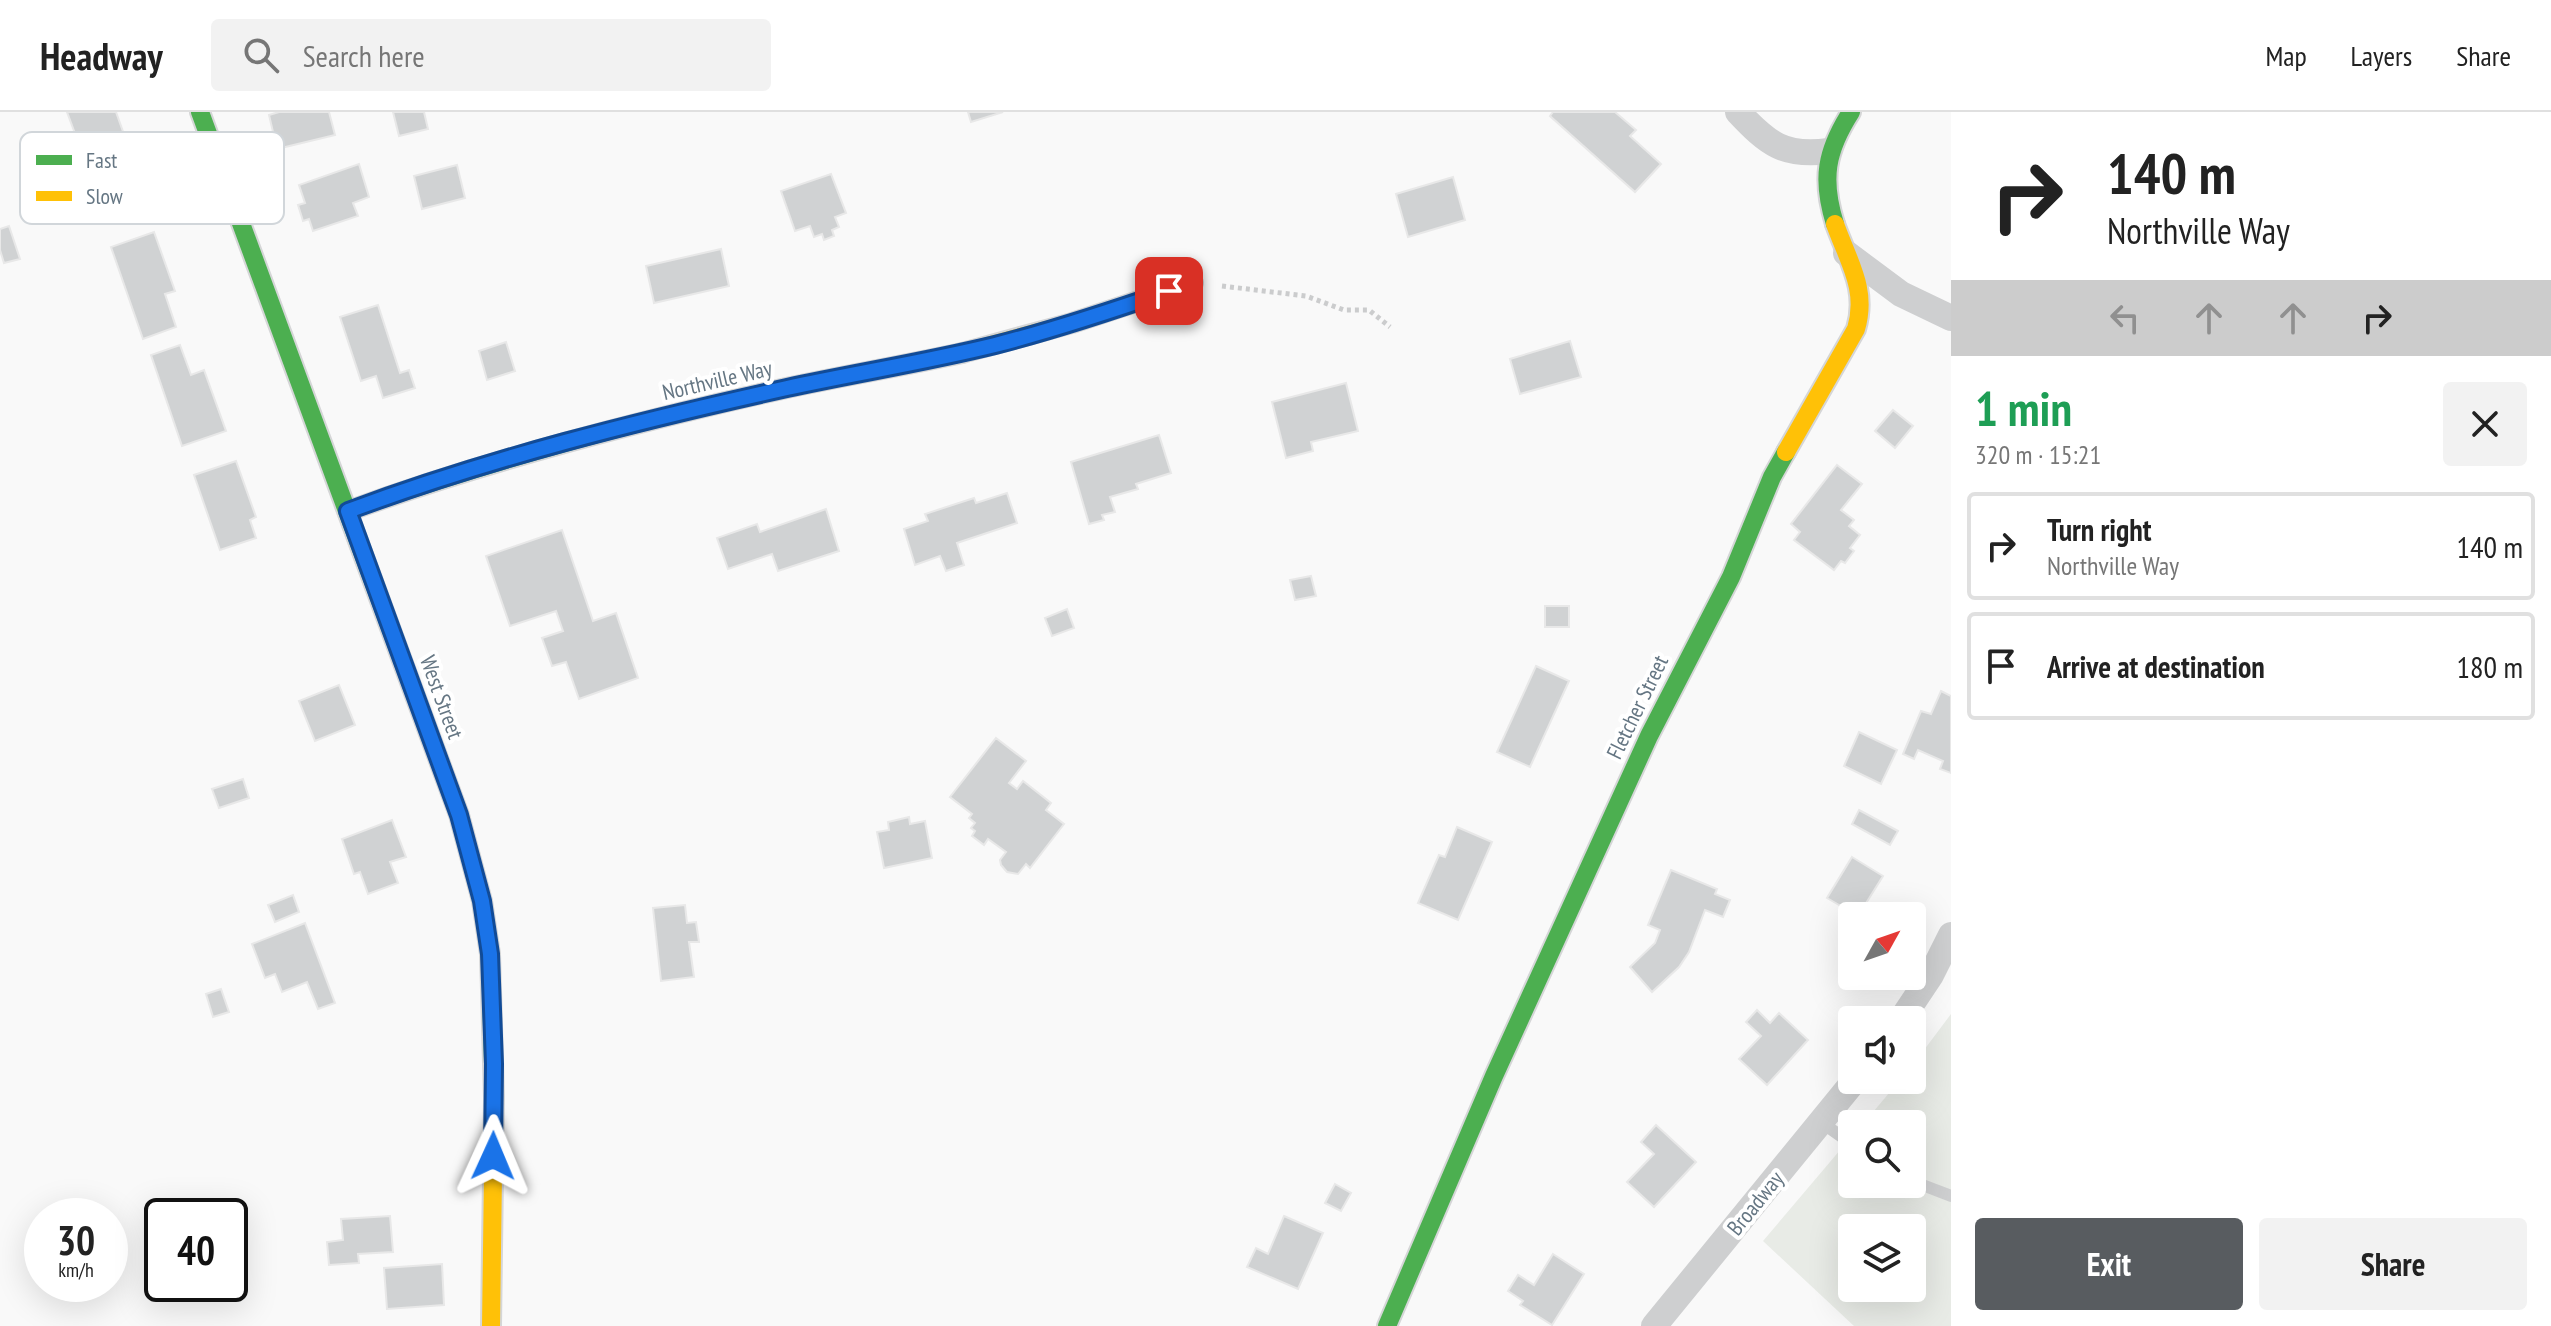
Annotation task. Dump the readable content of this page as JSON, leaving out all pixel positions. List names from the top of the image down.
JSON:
{
  "streets": {
    "street": [
      "Northville Way",
      "West Street",
      "Fletcher Street",
      "Broadway"
    ]
  },
  "crossings": [
    ["Northville Way", "West Street"]
  ],
  "legend": ["Fast", "Slow"],
  "north": "top right",
  "page": {
    "header": "Headway",
    "search": "Search here",
    "nav": ["Map", "Layers", "Share"],
    "turn": ["140 m", "Northville Way"],
    "heading": ["1 min", "320 m · 15:21"],
    "list": [
      {
        "name": "Turn right",
        "note": "Northville Way",
        "value": "140 m"
      },
      {
        "name": "Arrive at destination",
        "value": "180 m"
      }
    ],
    "speed": "30 km/h",
    "limit": "40",
    "buttons": ["Exit", "Share"]
  }
}
